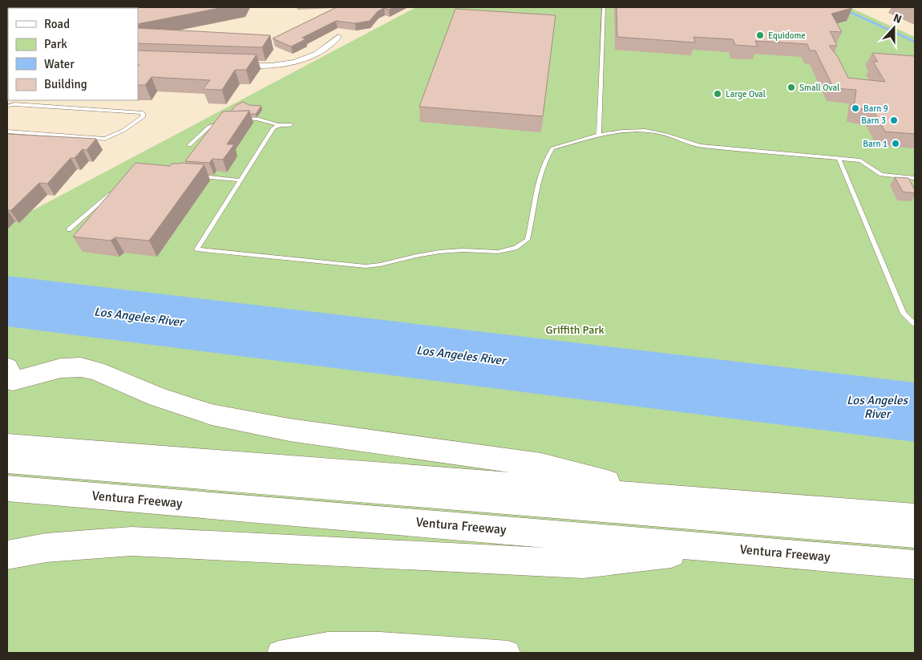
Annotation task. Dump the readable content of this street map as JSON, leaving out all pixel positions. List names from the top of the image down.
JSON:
{
  "streets": {
    "highway": ["Ventura Freeway"]
  },
  "water": ["Los Angeles River"],
  "parks": ["Griffith Park"],
  "places": [
    "Equidome",
    "Small Oval",
    "Large Oval",
    "Barn 9",
    "Barn 3",
    "Barn 1"
  ],
  "legend": [
    "Road",
    "Park",
    "Water",
    "Building"
  ],
  "north": "top"
}
